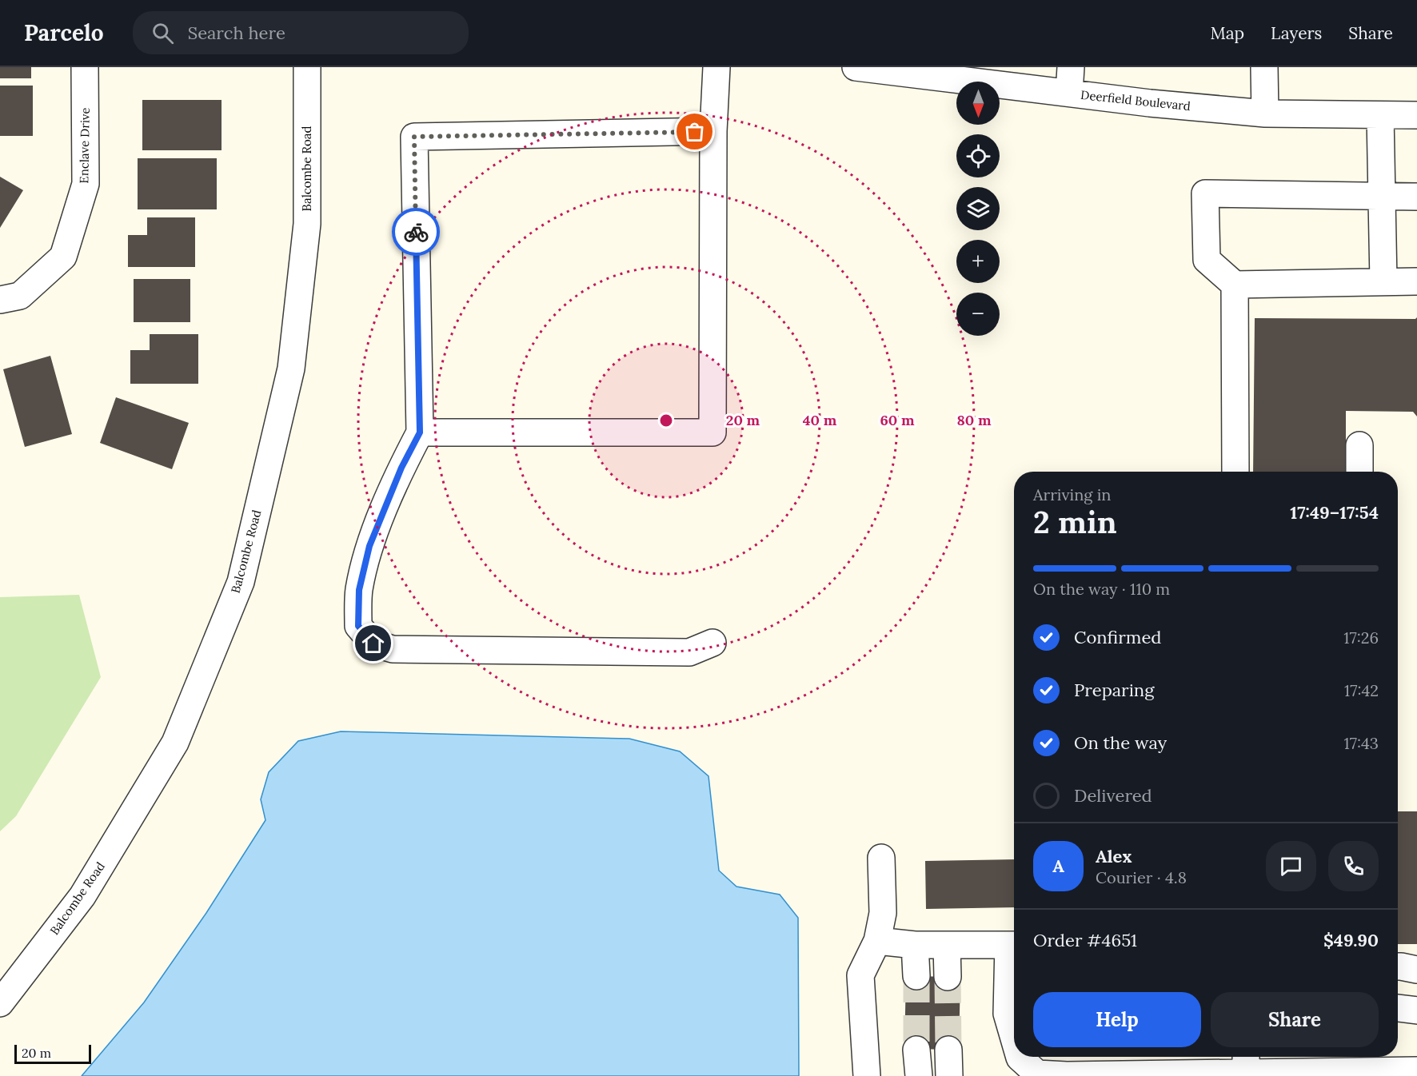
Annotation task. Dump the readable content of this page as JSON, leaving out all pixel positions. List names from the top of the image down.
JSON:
{
  "streets": {
    "street": ["Deerfield Boulevard", "Enclave Drive", "Balcombe Road"]
  },
  "scale_bar": "20 m",
  "north": "bottom",
  "page": {
    "header": "Parcelo",
    "search": "Search here",
    "nav": ["Map", "Layers", "Share"],
    "map_buttons": ["+", "−"],
    "heading": ["2 min", "Arriving in", "17:49–17:54"],
    "panel": [
      "Alex",
      "Courier · 4.8",
      "Order #4651",
      "$49.90"
    ],
    "bar": "On the way · 110 m",
    "list": [
      ["Confirmed", "17:26"],
      ["Preparing", "17:42"],
      ["On the way", "17:43"],
      "Delivered"
    ],
    "round": "A",
    "buttons": ["Help", "Share"],
    "scale": "20 m"
  },
  "rings": [
    "20 m",
    "40 m",
    "60 m",
    "80 m"
  ]
}
